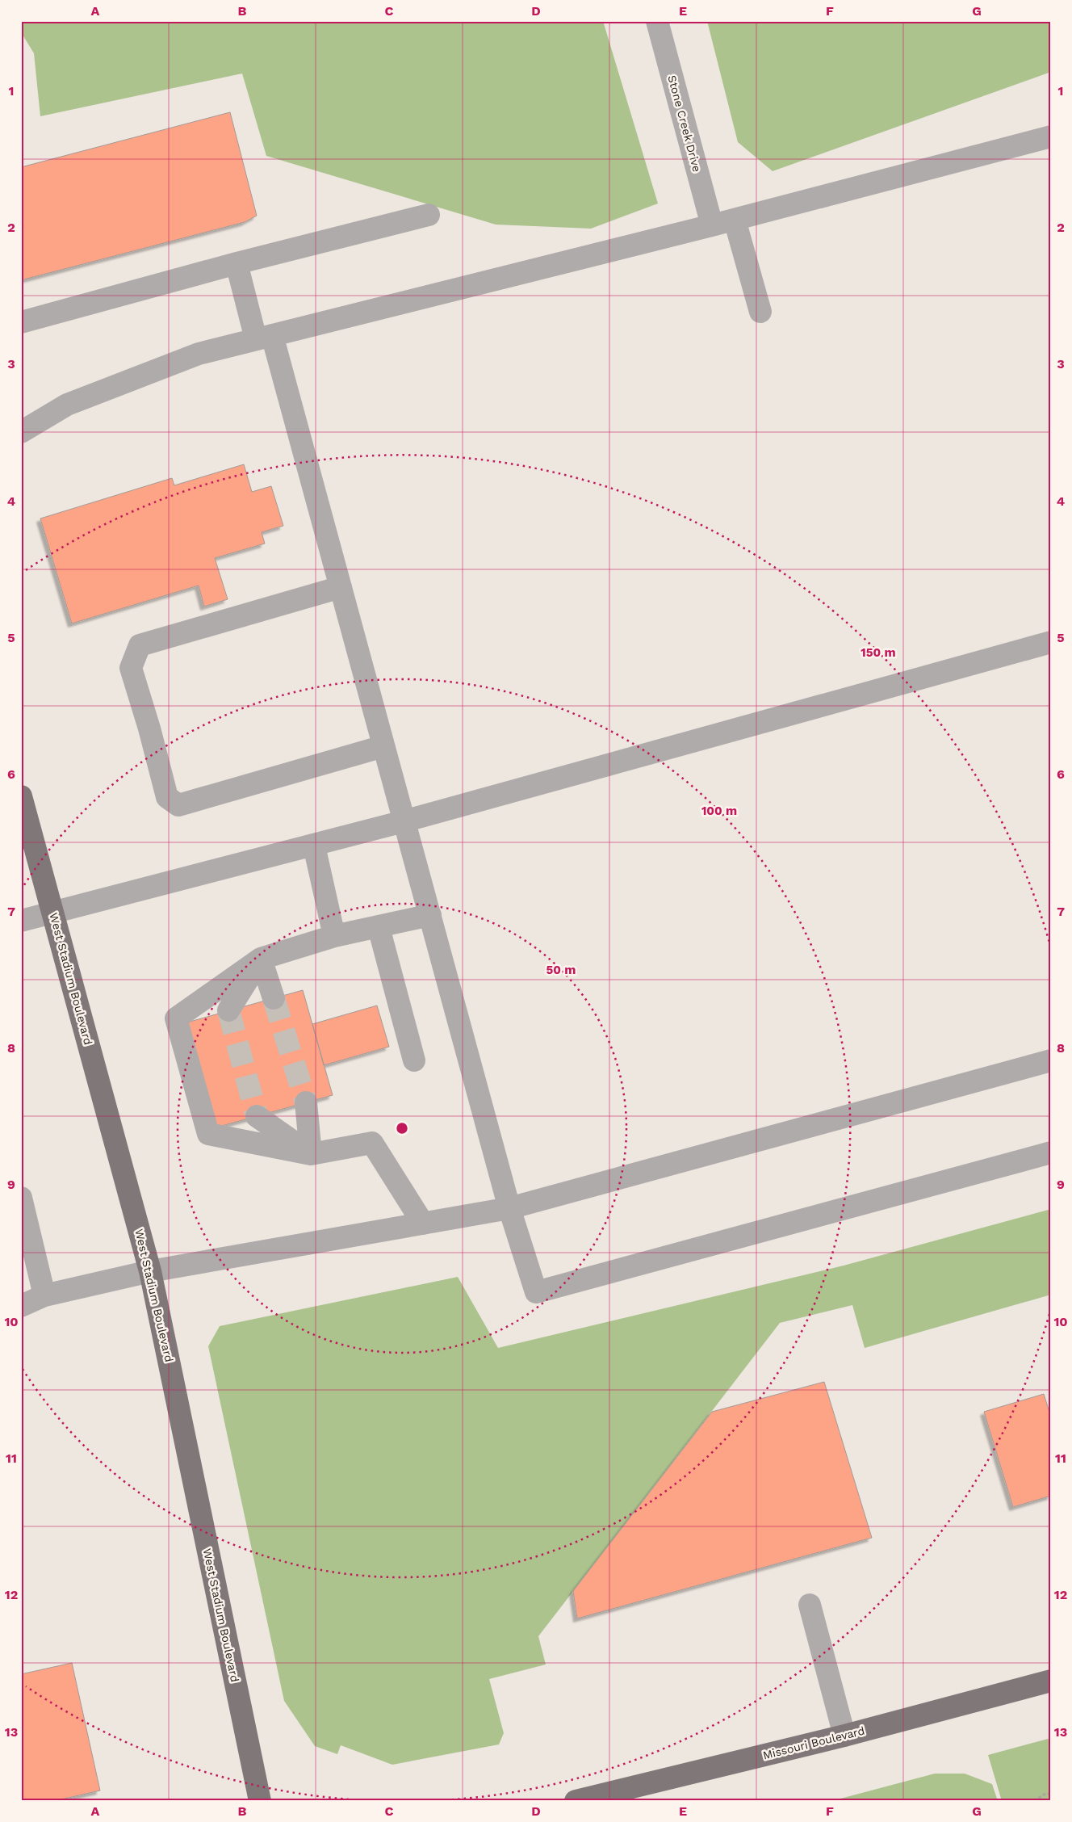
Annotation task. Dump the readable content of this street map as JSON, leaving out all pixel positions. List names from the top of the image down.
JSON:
{
  "streets": {
    "main road": ["West Stadium Boulevard", "Missouri Boulevard"],
    "street": ["Stone Creek Drive"]
  },
  "grid": {
    "columns": [
      "A",
      "B",
      "C",
      "D",
      "E",
      "F",
      "G"
    ],
    "rows": [
      "1",
      "2",
      "3",
      "4",
      "5",
      "6",
      "7",
      "8",
      "9",
      "10",
      "11",
      "12",
      "13"
    ]
  },
  "rings": ["150 m", "100 m", "50 m"]
}
